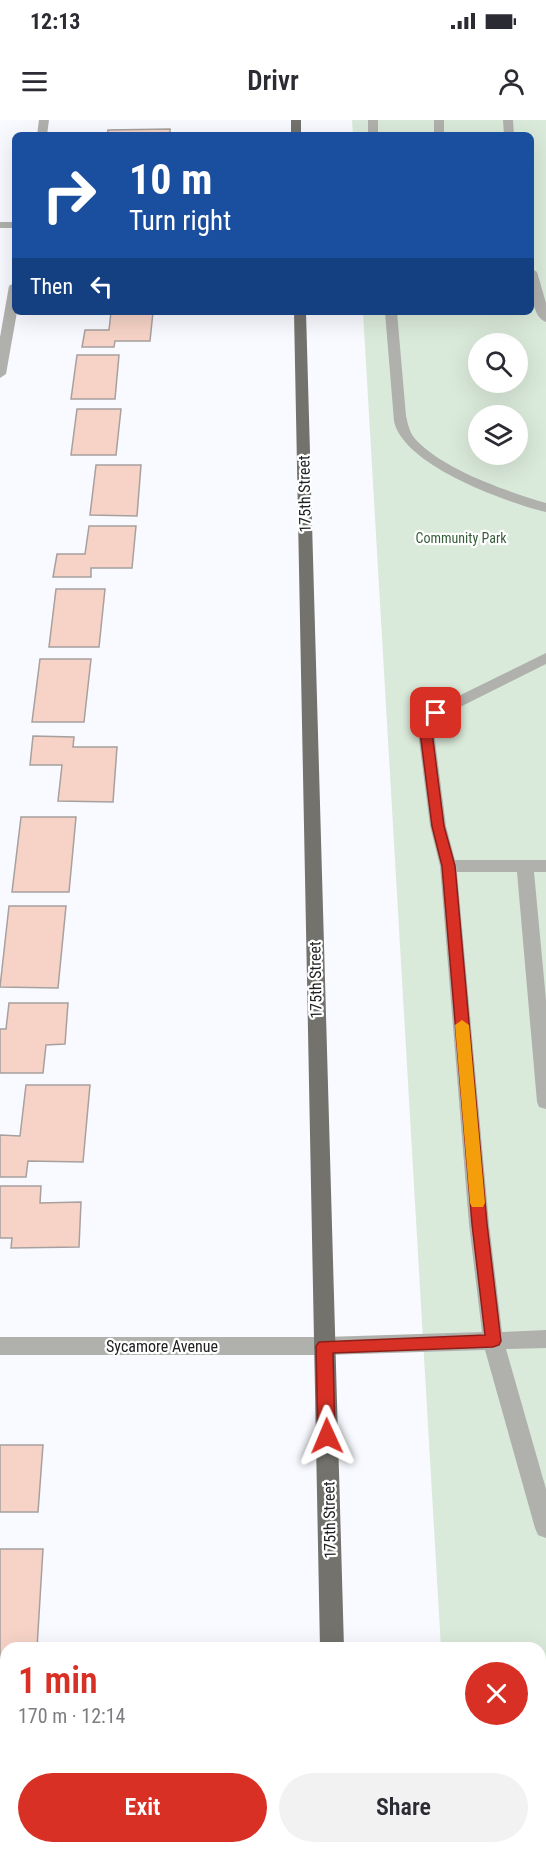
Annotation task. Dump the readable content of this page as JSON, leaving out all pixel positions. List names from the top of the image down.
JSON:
{
  "streets": {
    "main road": ["175th Street"],
    "street": ["Sycamore Avenue"]
  },
  "crossings": [
    ["175th Street", "Sycamore Avenue"]
  ],
  "parks": ["Community Park"],
  "page": {
    "status": "12:13",
    "header": "Drivr",
    "turn": ["10 m", "Turn right"],
    "then": "Then",
    "heading": ["1 min", "170 m · 12:14"],
    "buttons": ["Exit", "Share"]
  }
}
